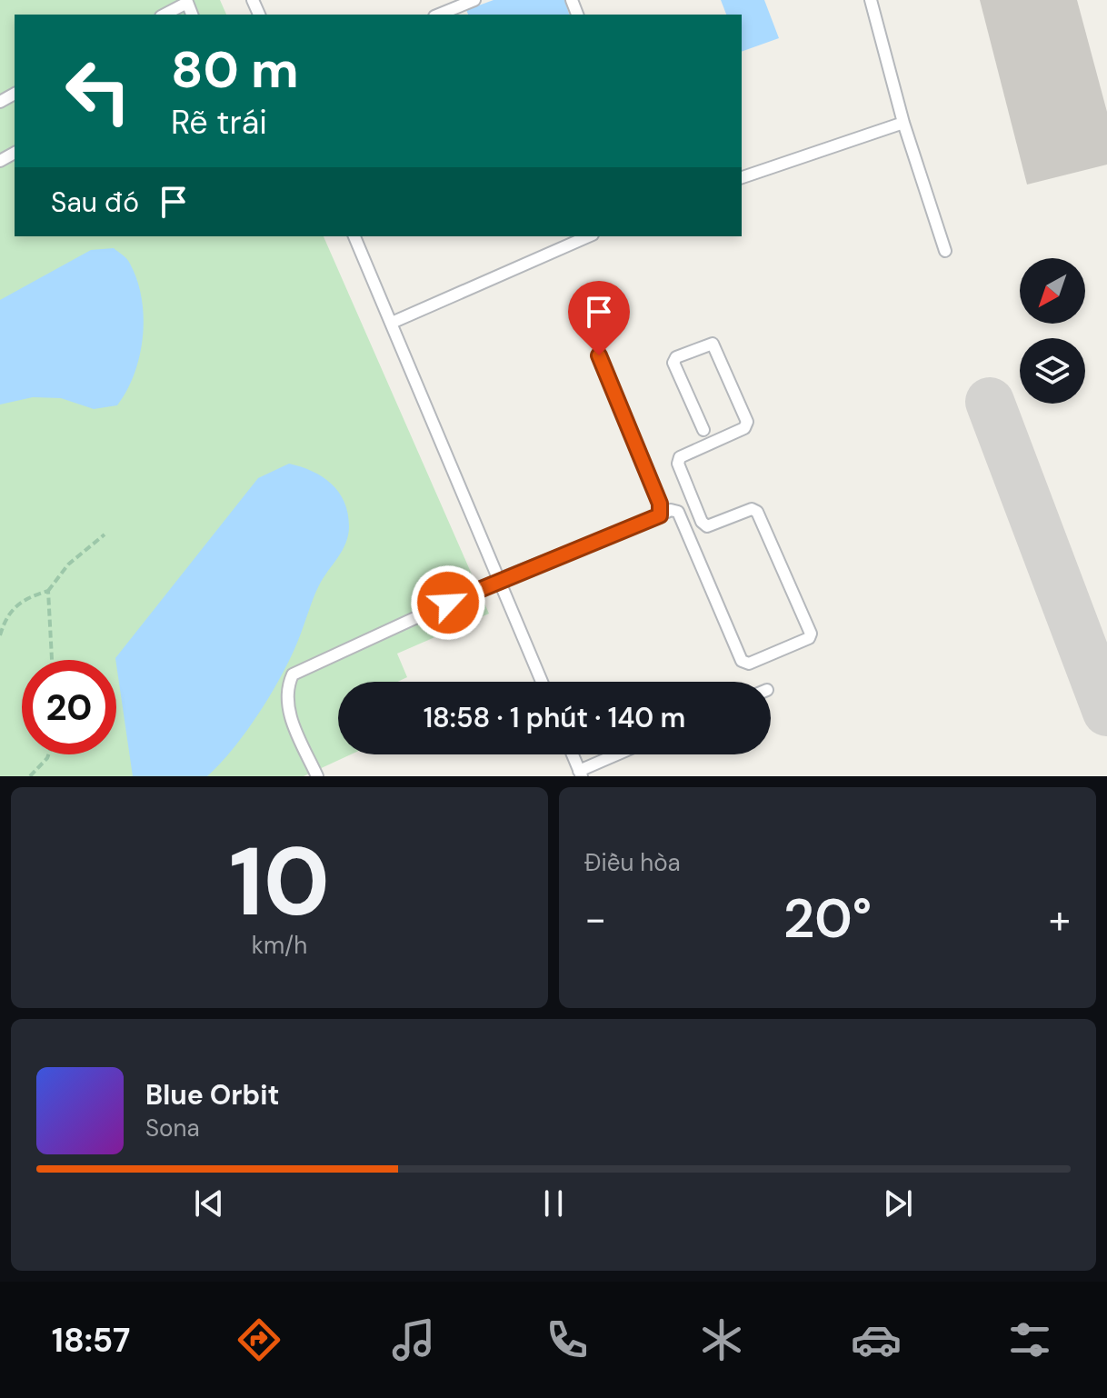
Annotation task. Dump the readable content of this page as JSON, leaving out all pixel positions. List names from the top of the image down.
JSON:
{
  "north": "bottom left",
  "page": {
    "turn": ["80 m", "Rẽ trái"],
    "then": "Sau đó",
    "limit": "20",
    "trip": "18:58 · 1 phút · 140 m",
    "tile": [
      ["10", "km/h"],
      "Điều hòa"
    ],
    "heat": ["−", "20°", "+"],
    "song": ["Blue Orbit", "Sona"],
    "tabs": "18:57"
  }
}
